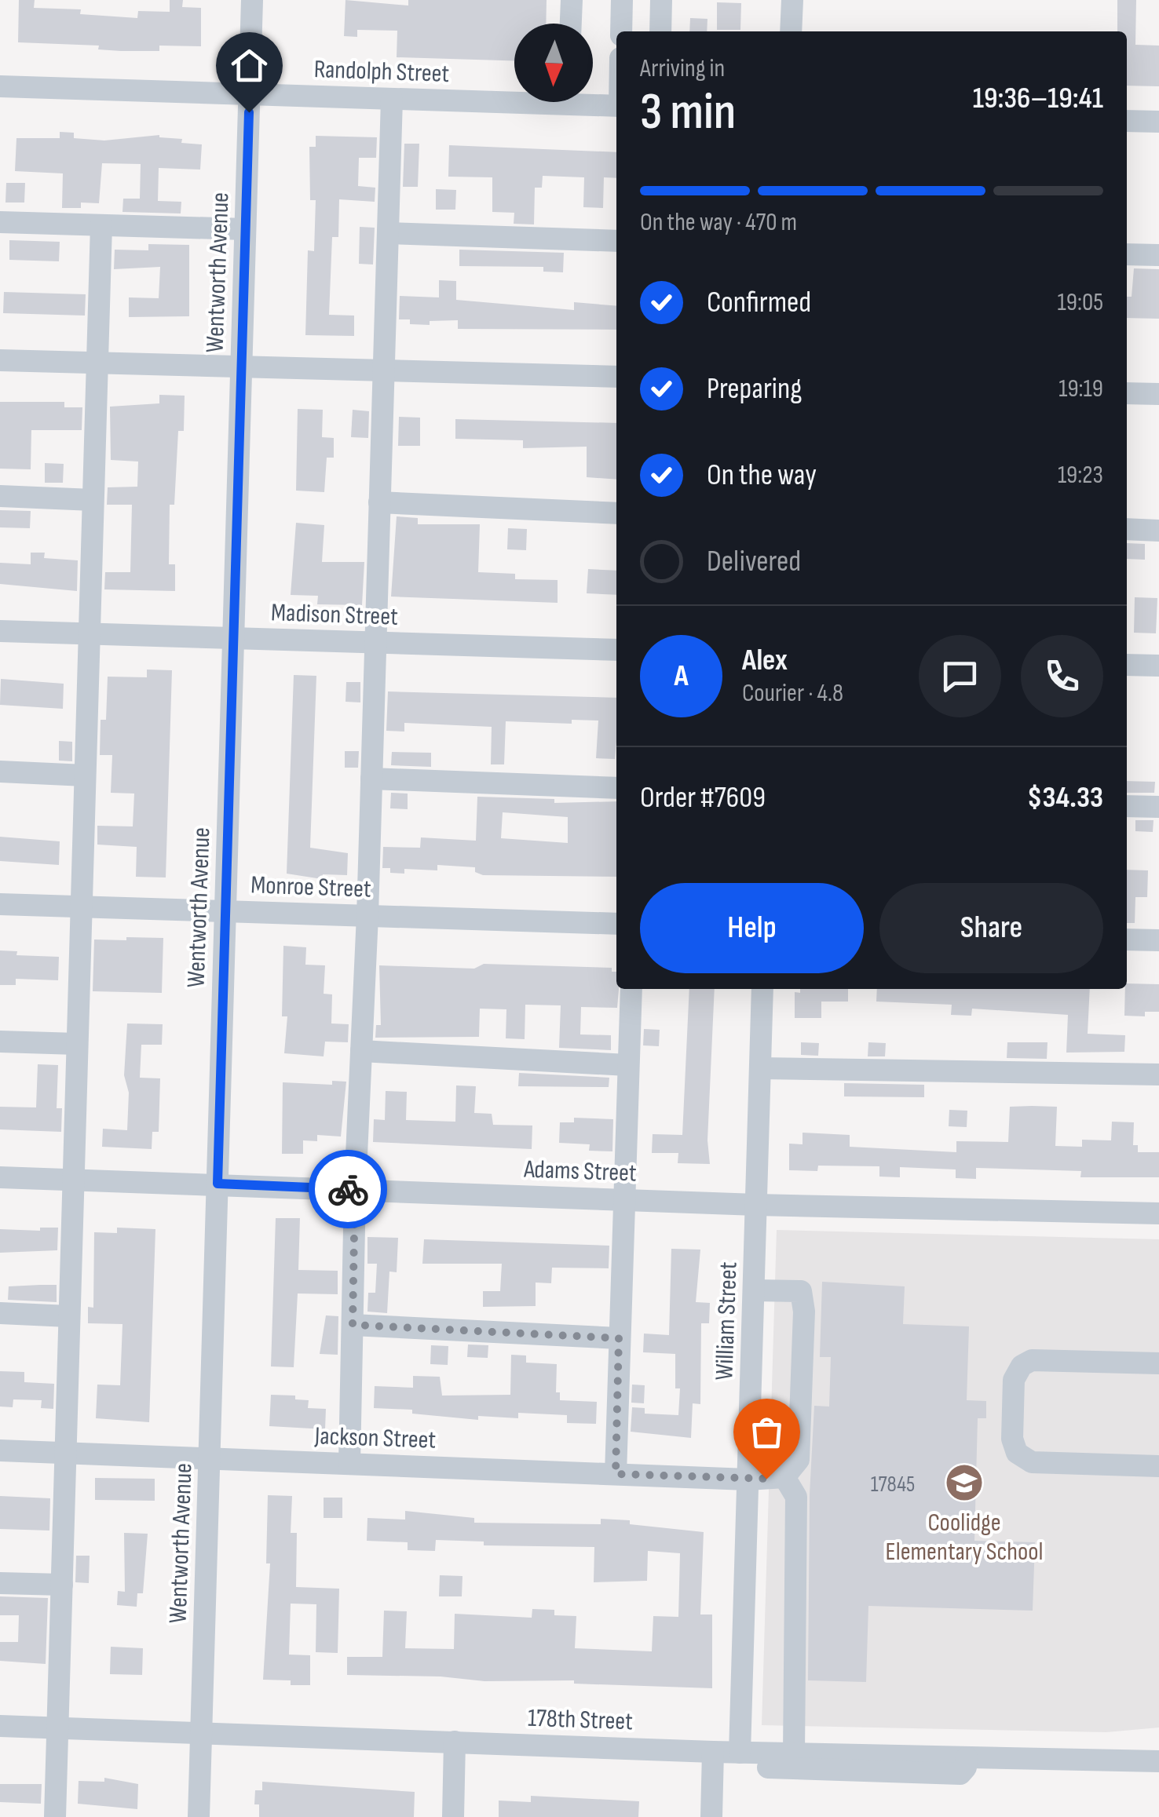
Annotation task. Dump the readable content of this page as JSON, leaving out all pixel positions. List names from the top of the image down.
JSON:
{
  "streets": {
    "street": [
      "Randolph Street",
      "Wentworth Avenue",
      "Madison Street",
      "Monroe Street",
      "Adams Street",
      "William Street",
      "Jackson Street",
      "178th Street"
    ]
  },
  "crossings": [
    ["Randolph Street", "Wentworth Avenue"],
    ["Wentworth Avenue", "Madison Street"],
    ["Wentworth Avenue", "Monroe Street"],
    ["Wentworth Avenue", "Adams Street"],
    ["Wentworth Avenue", "Jackson Street"],
    ["Wentworth Avenue", "178th Street"],
    ["Adams Street", "William Street"],
    ["William Street", "Jackson Street"],
    ["William Street", "178th Street"]
  ],
  "places": {
    "school or university": ["Coolidge Elementary School"]
  },
  "house_numbers": ["17845"],
  "north": "bottom",
  "page": {
    "heading": ["3 min", "Arriving in", "19:36–19:41"],
    "panel": [
      "Alex",
      "Courier · 4.8",
      "Order #7609",
      "$34.33"
    ],
    "bar": "On the way · 470 m",
    "list": [
      ["Confirmed", "19:05"],
      ["Preparing", "19:19"],
      ["On the way", "19:23"],
      "Delivered"
    ],
    "round": "A",
    "buttons": ["Help", "Share"]
  }
}
